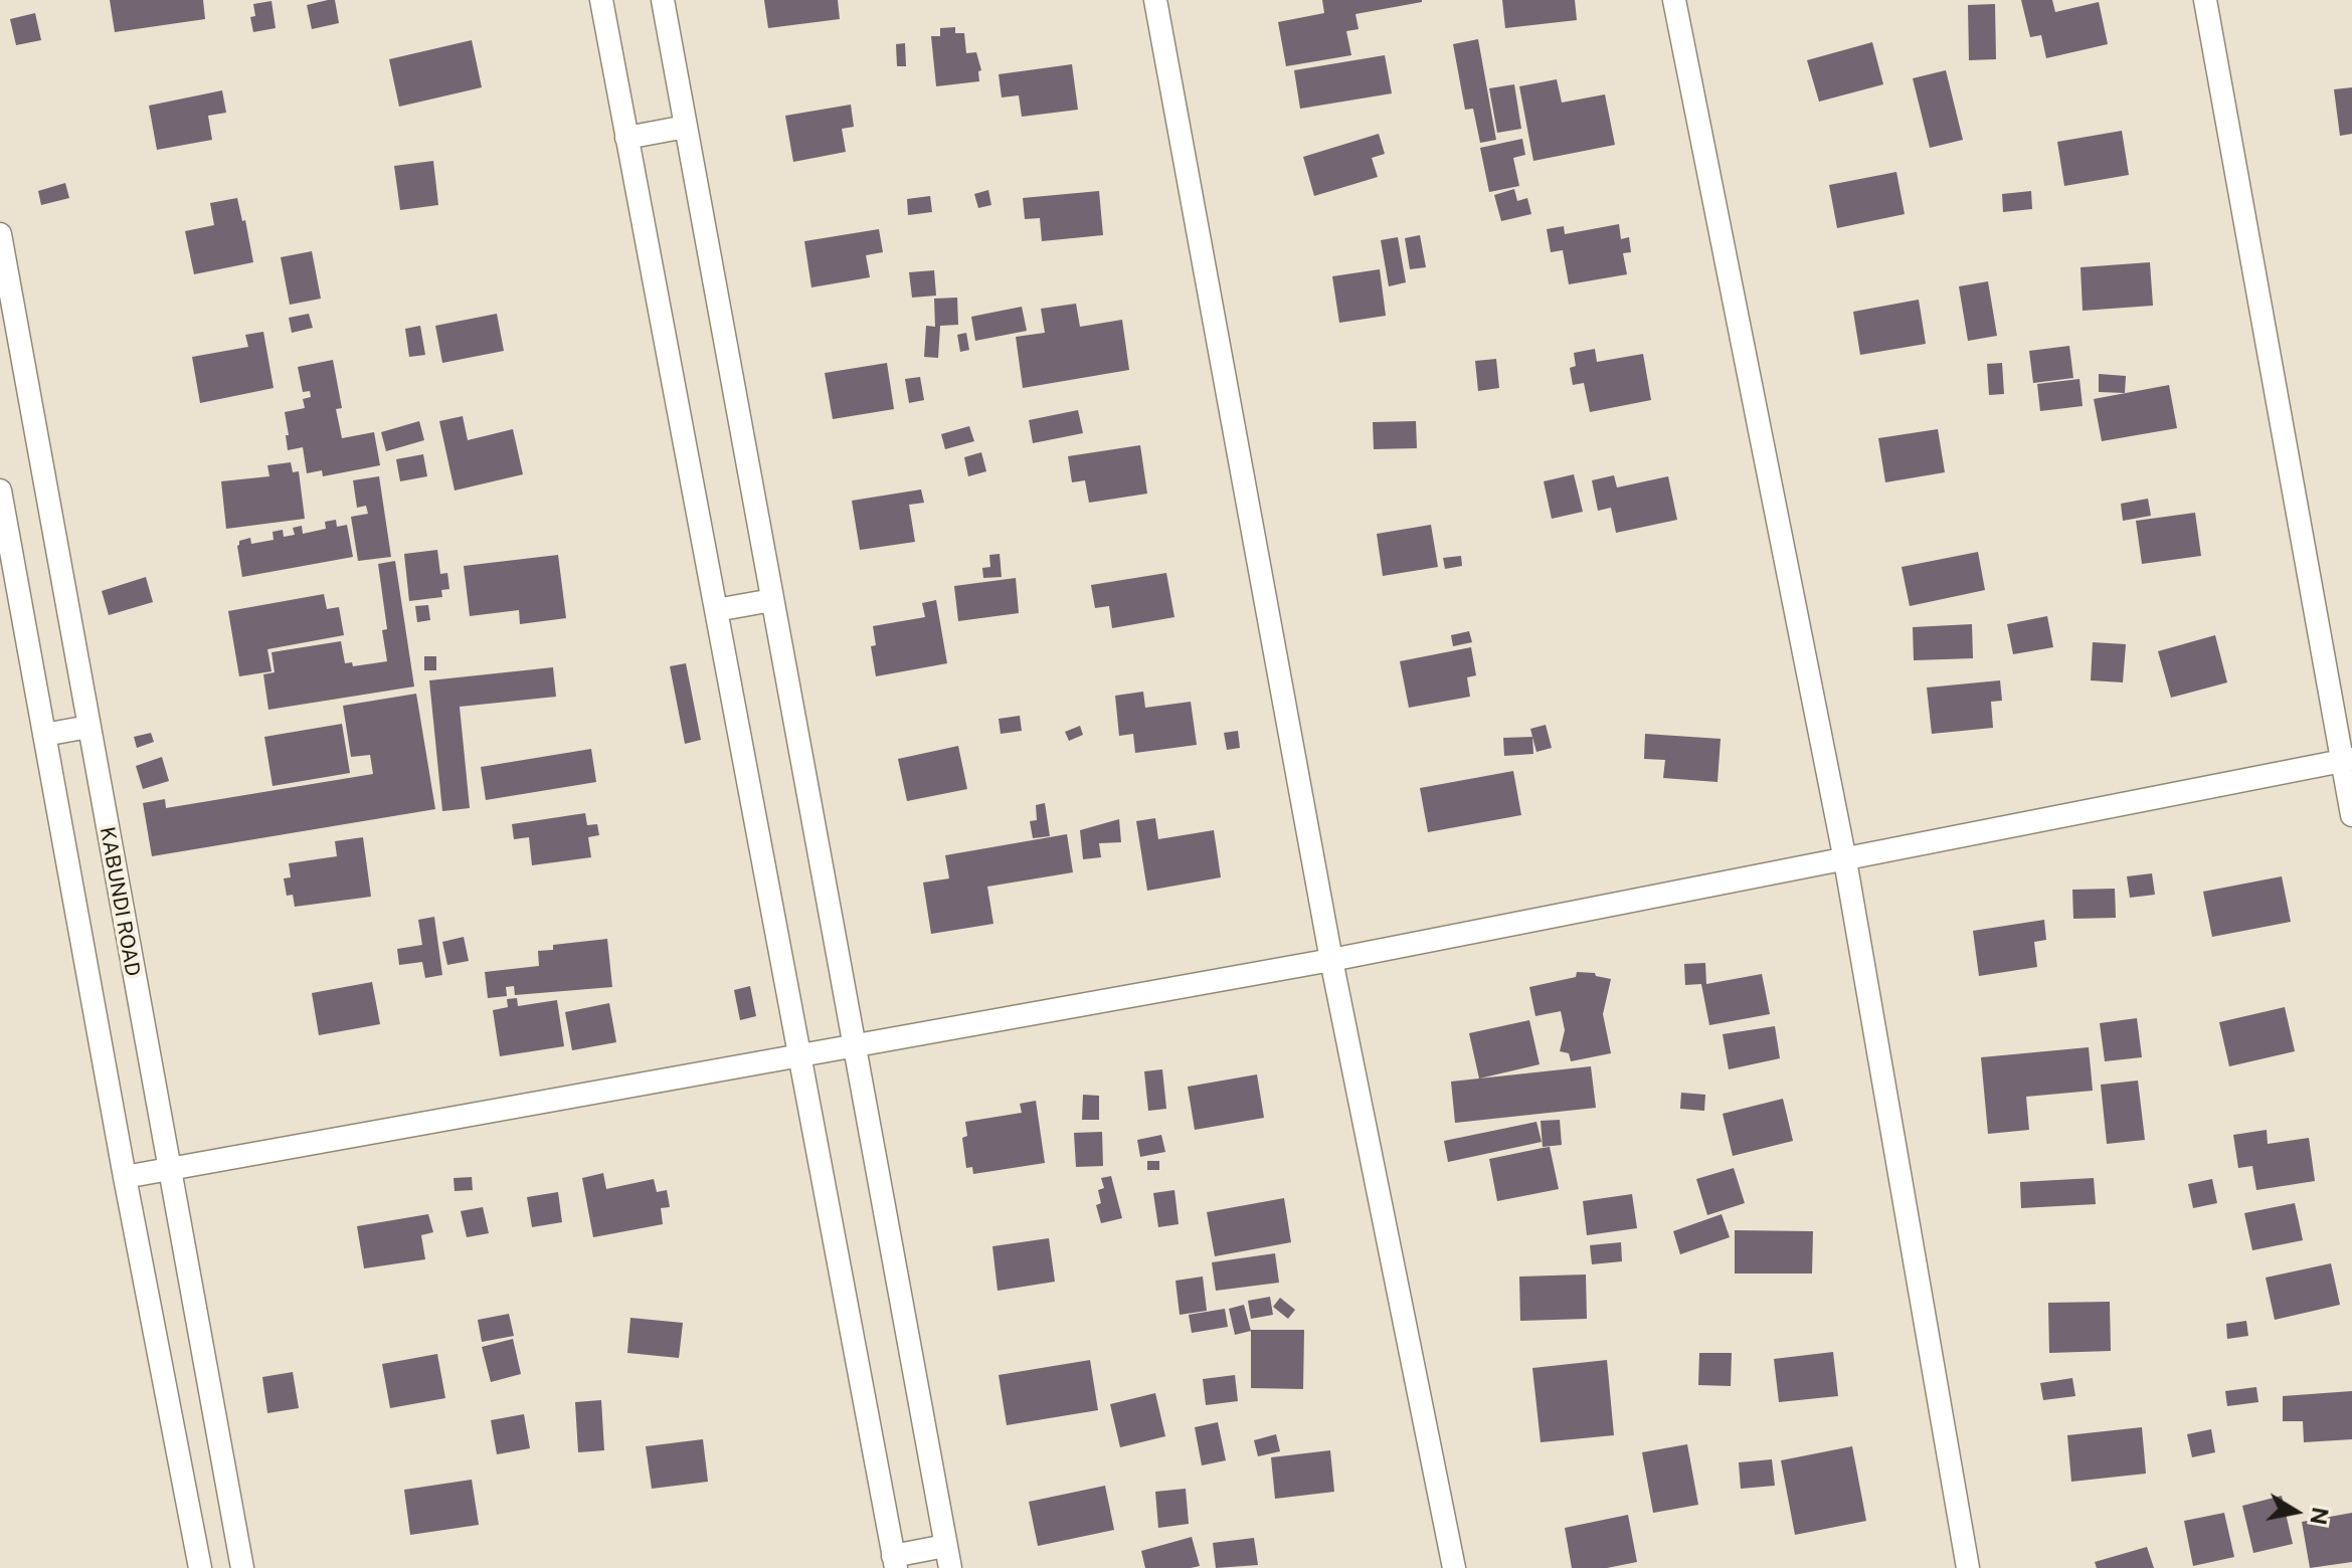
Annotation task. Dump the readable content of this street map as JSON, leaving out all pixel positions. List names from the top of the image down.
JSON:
{
  "streets": {
    "street": ["KABUNDI ROAD"]
  },
  "north": "right"
}
